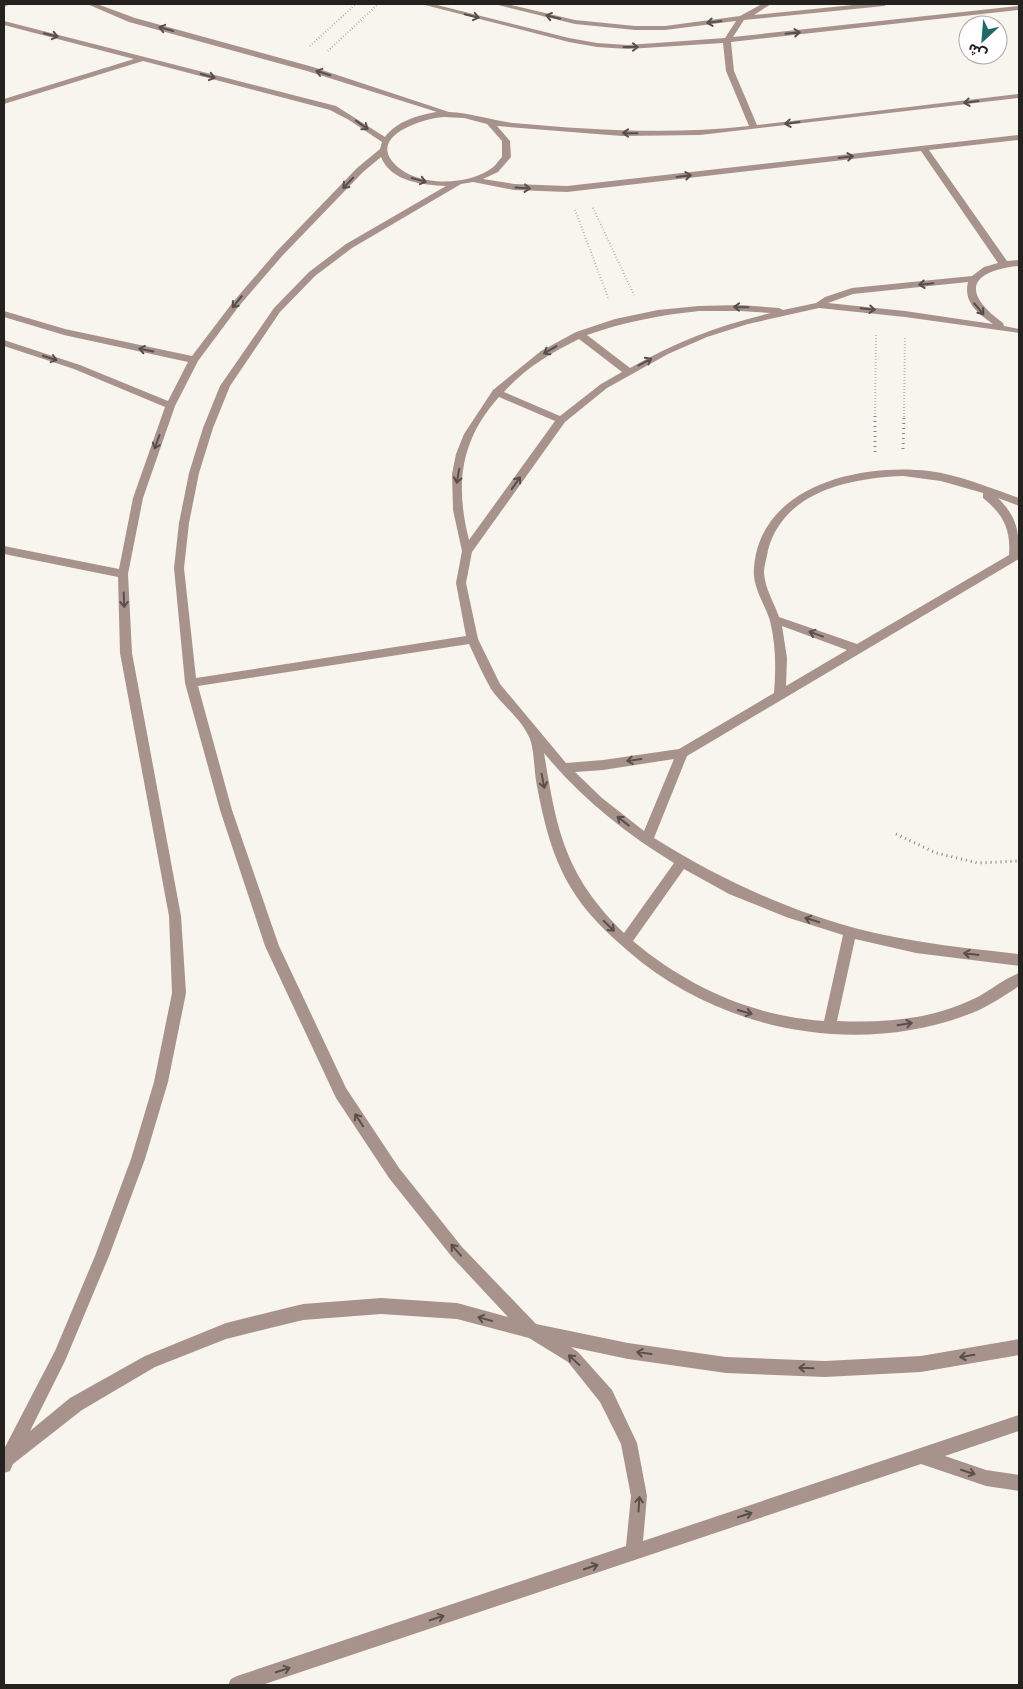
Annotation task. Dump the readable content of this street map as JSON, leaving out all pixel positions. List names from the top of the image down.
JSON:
{
  "north": "bottom left"
}
